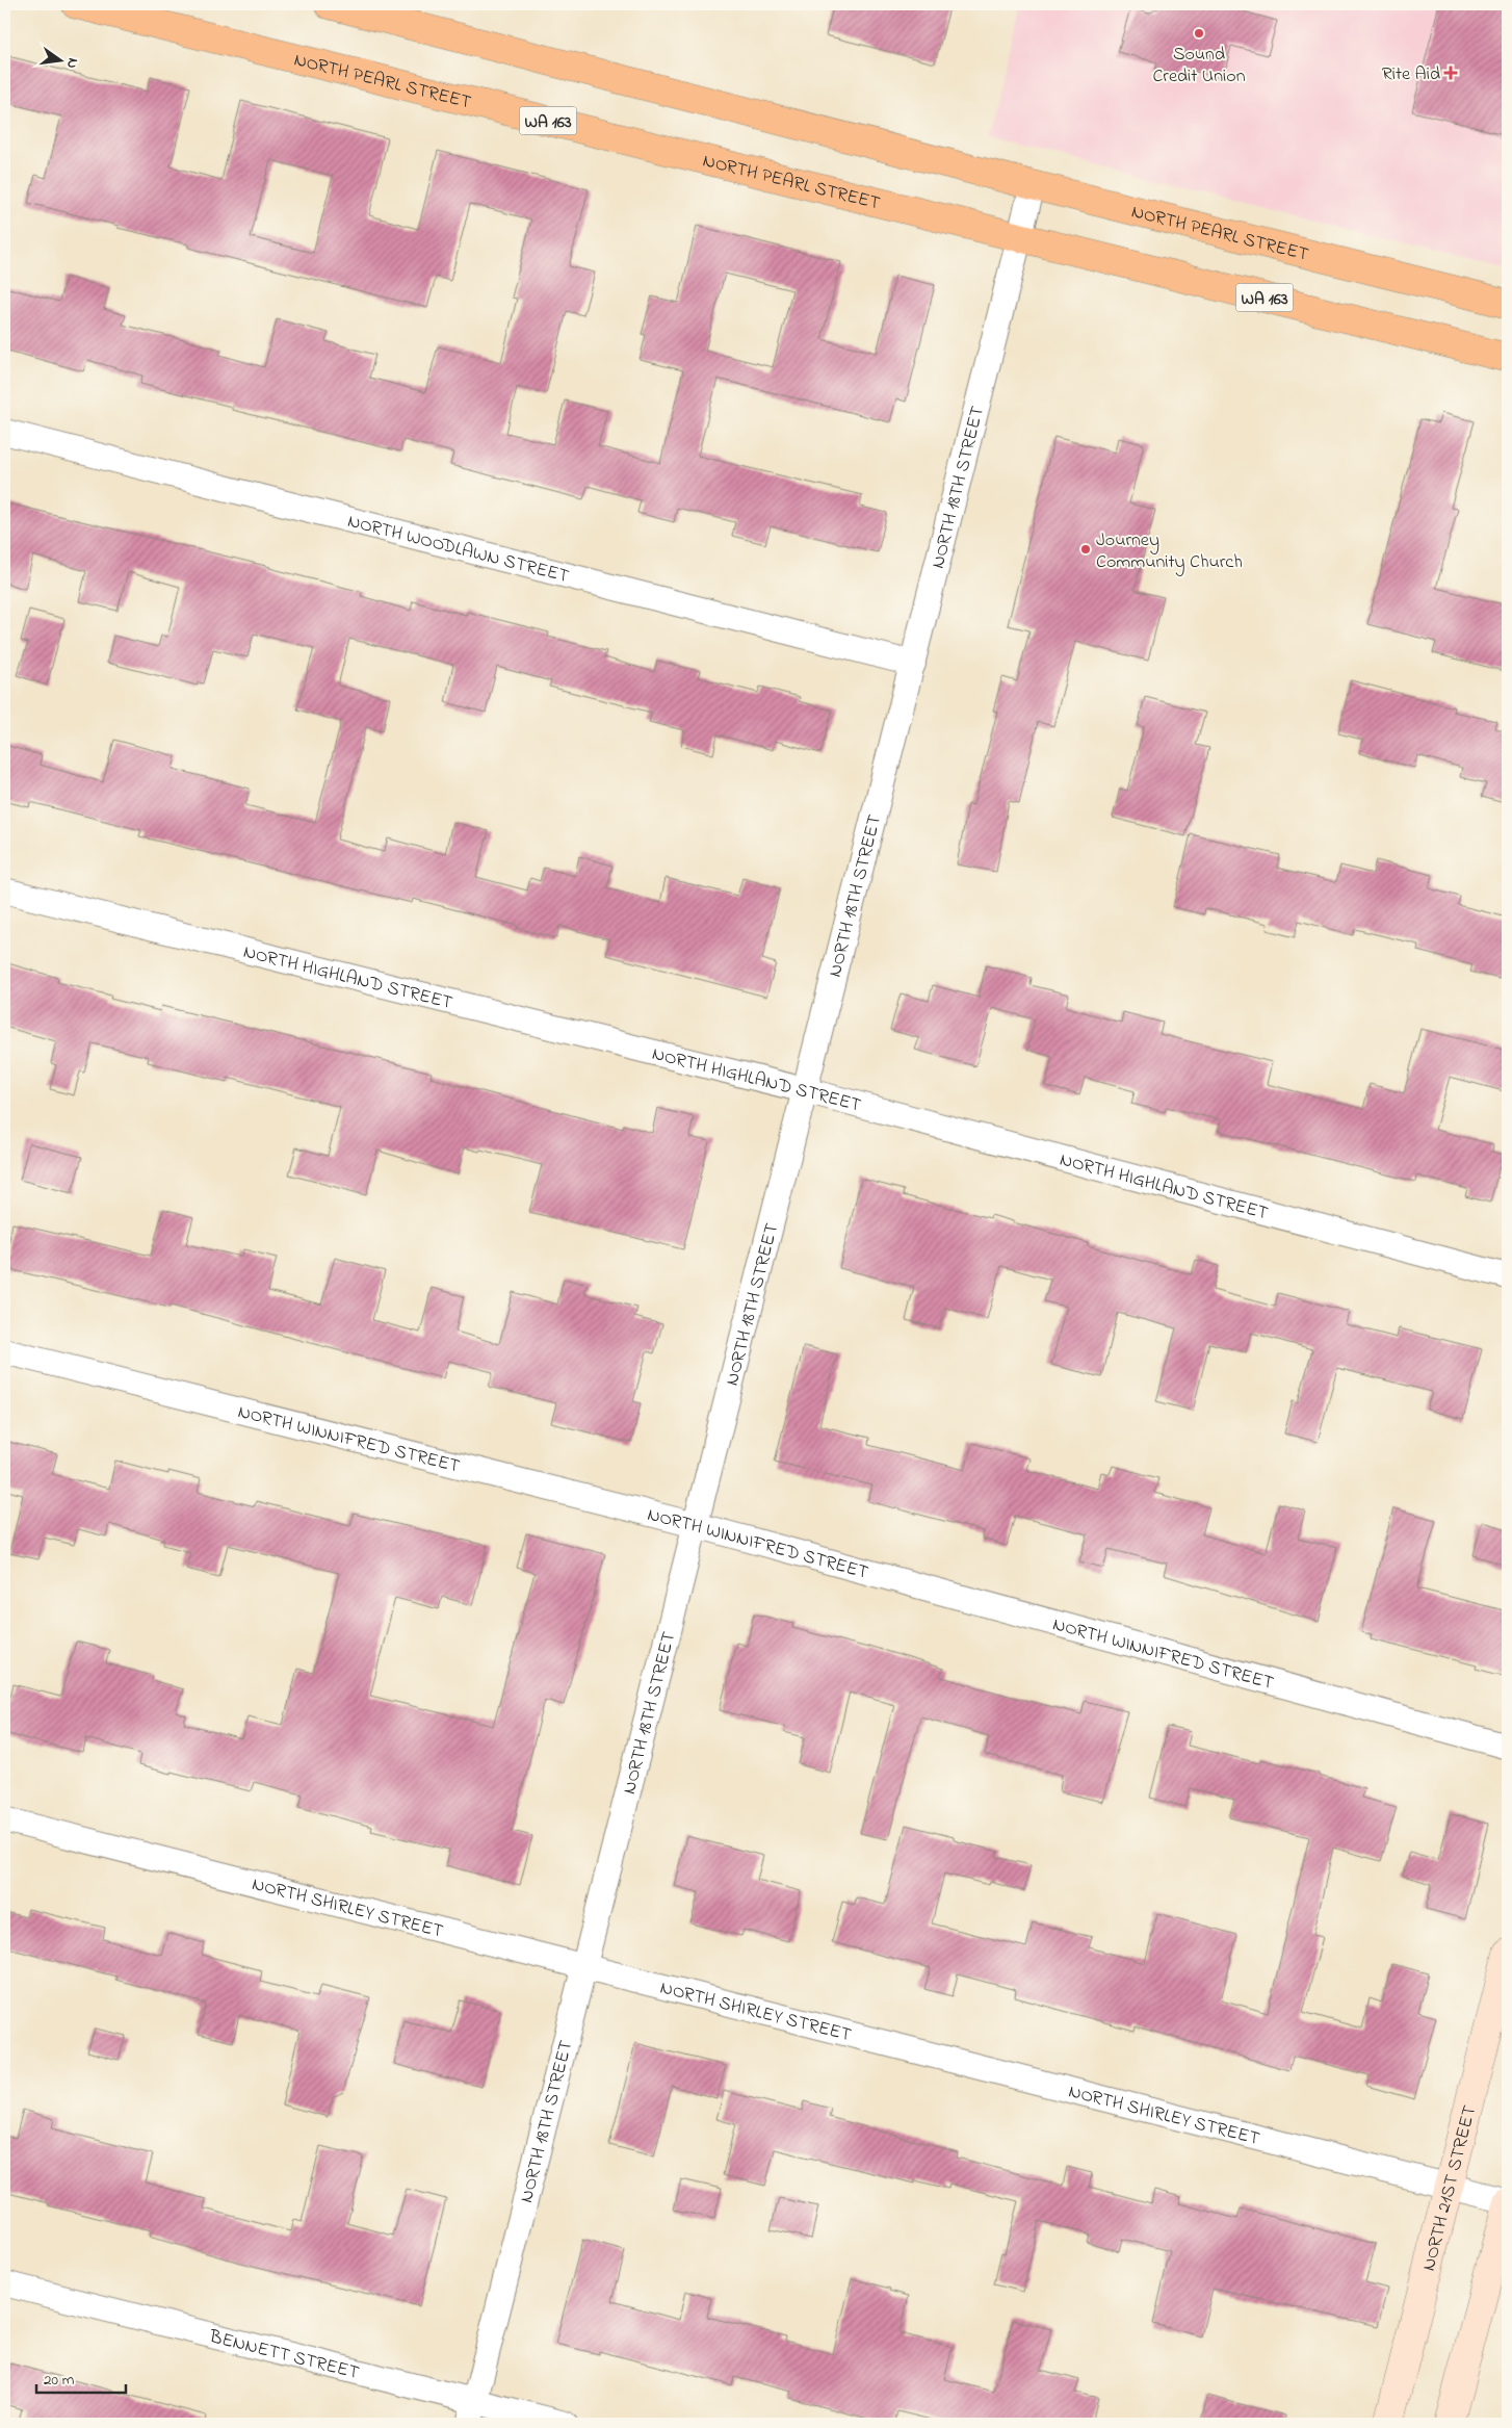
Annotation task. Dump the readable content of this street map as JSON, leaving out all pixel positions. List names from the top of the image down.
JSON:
{
  "streets": {
    "main road": ["NORTH PEARL STREET", "WA 163", "NORTH 21ST STREET"],
    "street": [
      "NORTH 18TH STREET",
      "NORTH WOODLAWN STREET",
      "NORTH HIGHLAND STREET",
      "NORTH WINNIFRED STREET",
      "NORTH SHIRLEY STREET",
      "BENNETT STREET"
    ]
  },
  "crossings": [
    ["NORTH PEARL STREET", "NORTH 18TH STREET"],
    ["NORTH 18TH STREET", "NORTH WOODLAWN STREET"],
    ["NORTH 18TH STREET", "NORTH HIGHLAND STREET"],
    ["NORTH 18TH STREET", "NORTH WINNIFRED STREET"],
    ["NORTH 18TH STREET", "NORTH SHIRLEY STREET"],
    ["NORTH 18TH STREET", "BENNETT STREET"],
    ["NORTH SHIRLEY STREET", "NORTH 21ST STREET"]
  ],
  "places": {
    "other": ["Sound Credit Union", "Journey Community Church"],
    "health": ["Rite Aid"]
  },
  "scale_bar": "20 m",
  "north": "right"
}
